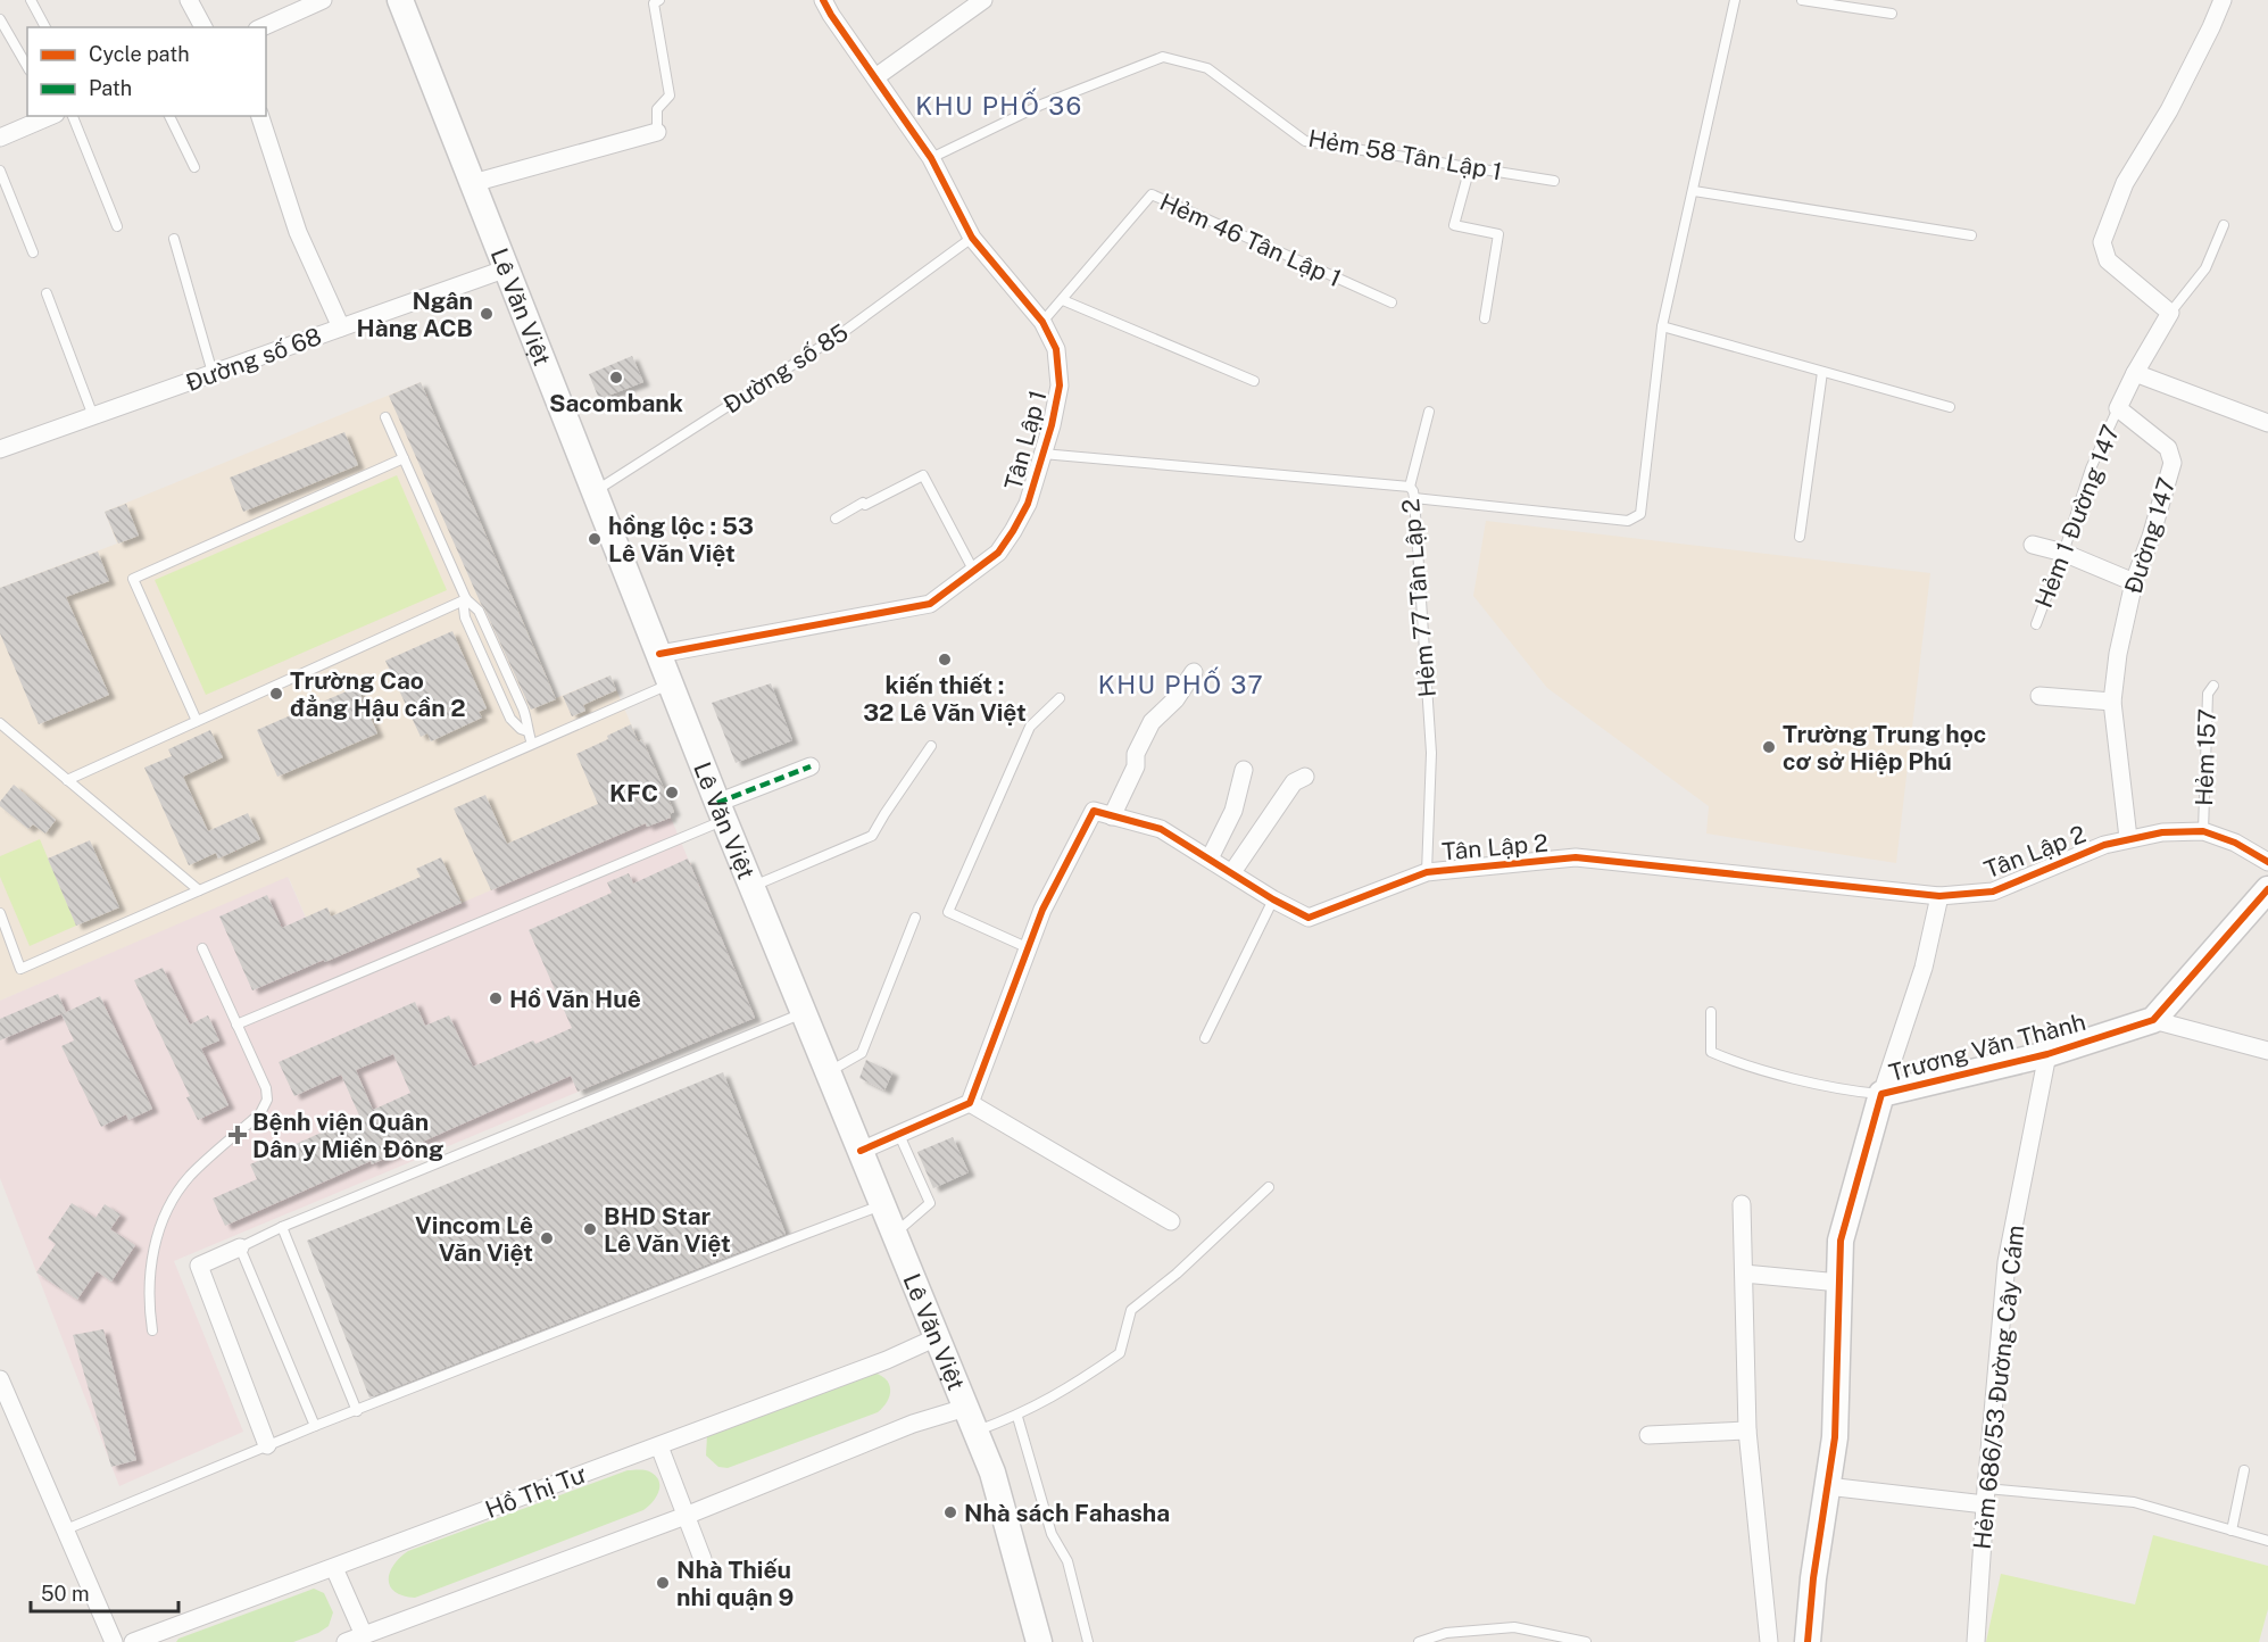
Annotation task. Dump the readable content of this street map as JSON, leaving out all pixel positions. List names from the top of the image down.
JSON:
{
  "streets": {
    "main road": ["Lê Văn Việt", "Trương Văn Thành"],
    "street": [
      "Đường số 68",
      "Tân Lập 1",
      "Đường 147",
      "Tân Lập 2",
      "Hẻm 686/53 Đường Cây Cám",
      "Hồ Thị Tư"
    ],
    "lane": [
      "Hẻm 58 Tân Lập 1",
      "Hẻm 46 Tân Lập 1",
      "Đường số 85",
      "Hẻm 1 Đường 147",
      "Hẻm 77 Tân Lập 2",
      "Hẻm 157"
    ]
  },
  "crossings": [
    ["Hẻm 58 Tân Lập 1", "Tân Lập 1"],
    ["Hẻm 46 Tân Lập 1", "Tân Lập 1"],
    ["Lê Văn Việt", "Đường số 68"],
    ["Lê Văn Việt", "Đường số 85"],
    ["Lê Văn Việt", "Tân Lập 1"],
    ["Lê Văn Việt", "Hồ Thị Tư"],
    ["Đường số 85", "Tân Lập 1"],
    ["Tân Lập 1", "Hẻm 77 Tân Lập 2"],
    ["Hẻm 1 Đường 147", "Đường 147"],
    ["Đường 147", "Tân Lập 2"],
    ["Hẻm 77 Tân Lập 2", "Tân Lập 2"],
    ["Hẻm 157", "Tân Lập 2"],
    ["Trương Văn Thành", "Hẻm 686/53 Đường Cây Cám"]
  ],
  "districts": ["KHU PHỐ 36", "KHU PHỐ 37"],
  "places": {
    "other": [
      "Ngân Hàng ACB",
      "Sacombank",
      "hồng lộc : 53 Lê Văn Việt",
      "kiến thiết : 32 Lê Văn Việt",
      "Trường Cao đẳng Hậu cần 2",
      "Trường Trung học cơ sở Hiệp Phú",
      "KFC",
      "Hồ Văn Huê",
      "BHD Star Lê Văn Việt",
      "Vincom Lê Văn Việt",
      "Nhà sách Fahasha",
      "Nhà Thiếu nhi quận 9"
    ],
    "health": ["Bệnh viện Quân Dân y Miền Đông"]
  },
  "legend": ["Cycle path", "Path"],
  "scale_bar": "50 m"
}
